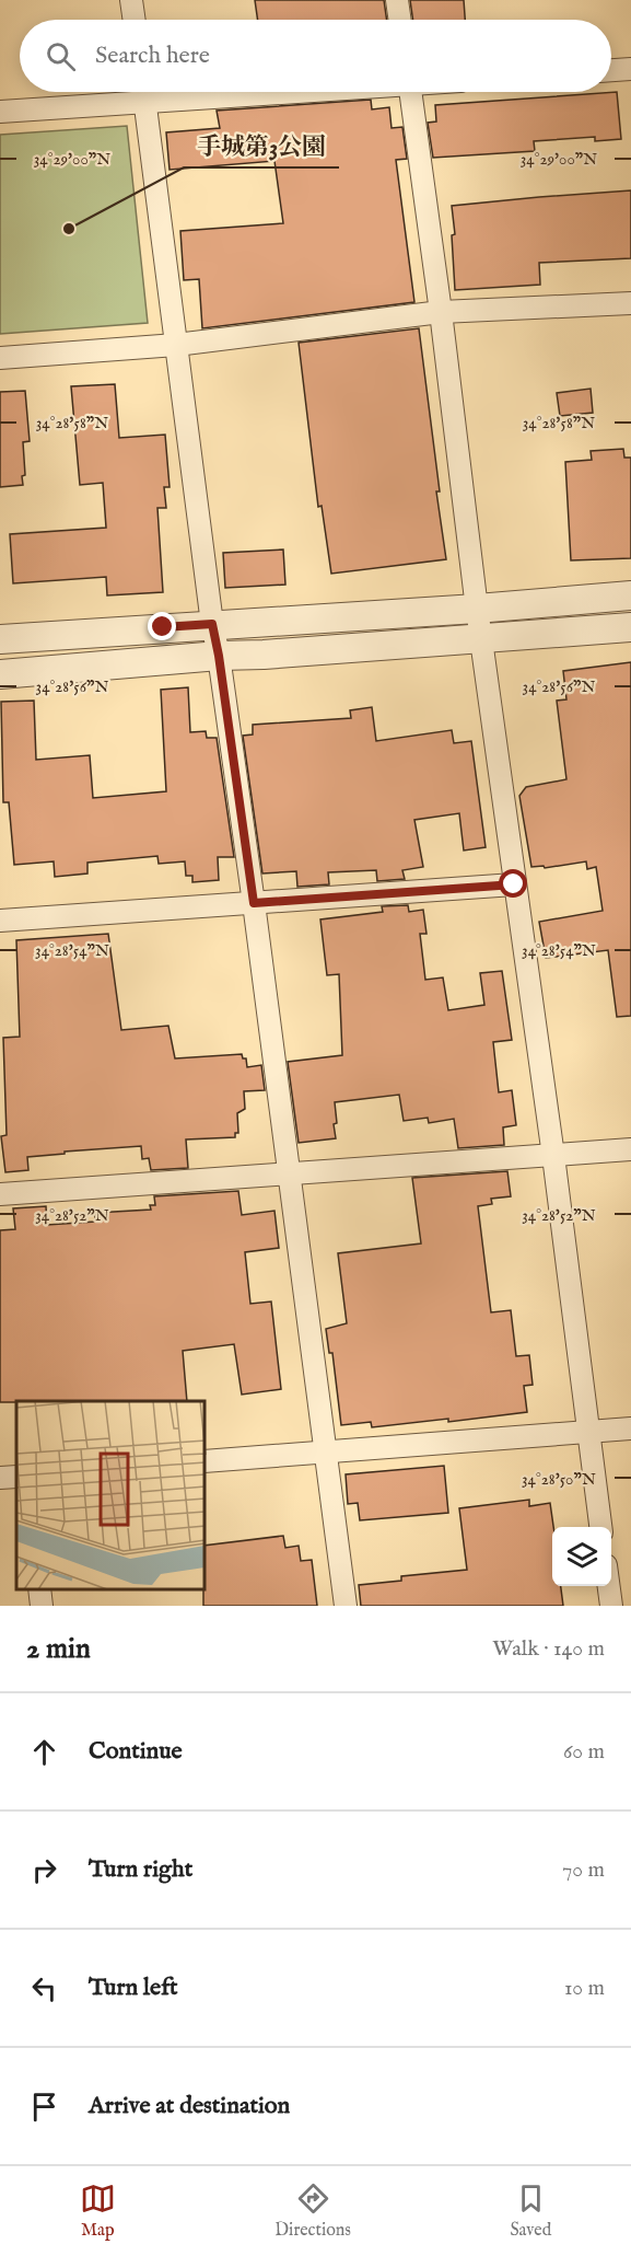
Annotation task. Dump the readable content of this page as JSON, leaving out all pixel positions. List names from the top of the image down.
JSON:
{
  "places": ["手城第3公園"],
  "page": {
    "search": "Search here",
    "heading": ["2 min", "Walk · 140 m"],
    "list": [
      ["Continue", "60 m"],
      ["Turn right", "70 m"],
      ["Turn left", "10 m"],
      "Arrive at destination"
    ],
    "nav": ["Map", "Directions", "Saved"]
  },
  "coordinates": [
    "34°29'00\"N",
    "34°28'58\"N",
    "34°28'56\"N",
    "34°28'54\"N",
    "34°28'52\"N",
    "34°28'50\"N"
  ]
}
